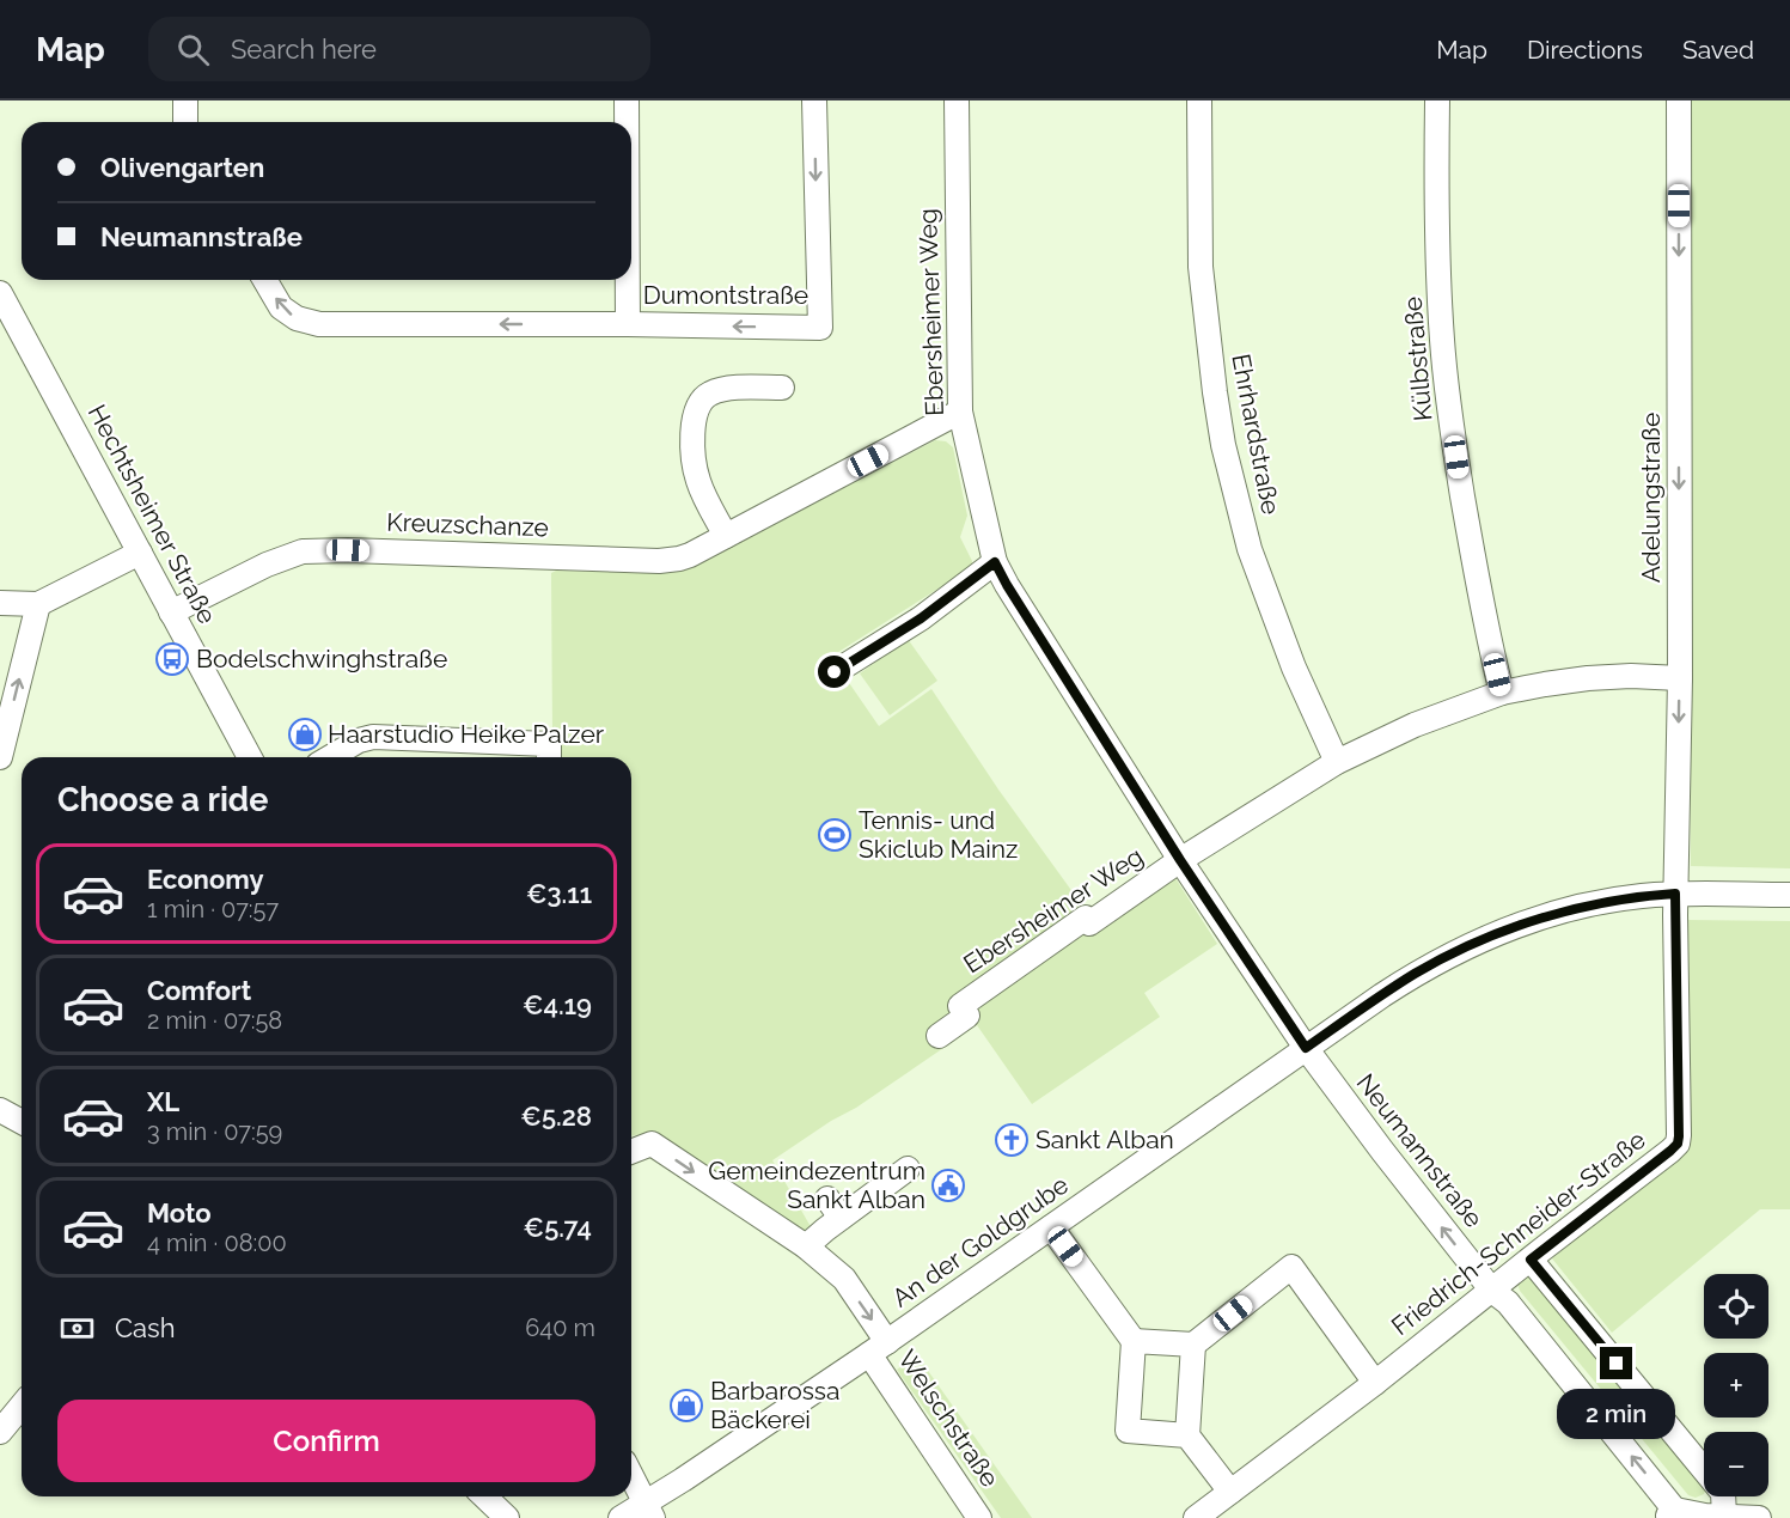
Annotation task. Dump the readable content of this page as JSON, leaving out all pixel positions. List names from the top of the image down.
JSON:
{
  "streets": {
    "street": [
      "Dumontstraße",
      "Ebersheimer Weg",
      "Külbstraße",
      "Ehrhardstraße",
      "Adelungstraße",
      "Hechtsheimer Straße",
      "Kreuzschanze",
      "Neumannstraße",
      "Friedrich-Schneider-Straße",
      "An der Goldgrube",
      "Welschstraße"
    ]
  },
  "crossings": [
    ["Ebersheimer Weg", "Kreuzschanze"],
    ["Ebersheimer Weg", "Neumannstraße"],
    ["Ebersheimer Weg", "An der Goldgrube"],
    ["Adelungstraße", "Friedrich-Schneider-Straße"],
    ["Adelungstraße", "An der Goldgrube"],
    ["Hechtsheimer Straße", "Kreuzschanze"],
    ["Neumannstraße", "Friedrich-Schneider-Straße"],
    ["Neumannstraße", "An der Goldgrube"],
    ["Friedrich-Schneider-Straße", "An der Goldgrube"],
    ["An der Goldgrube", "Welschstraße"]
  ],
  "one_way": ["Adelungstraße", "Welschstraße"],
  "places": {
    "bus stop": ["Bodelschwinghstraße"],
    "shop": ["Haarstudio Heike Palzer", "Barbarossa Bäckerei"],
    "sports": ["Tennis- und Skiclub Mainz"],
    "church": ["Sankt Alban"],
    "public building": ["Gemeindezentrum Sankt Alban"]
  },
  "page": {
    "header": "Map",
    "search": "Search here",
    "nav": ["Map", "Directions", "Saved"],
    "banner": ["Olivengarten", "Neumannstraße"],
    "heading": "Choose a ride",
    "list": [
      {
        "name": "Economy",
        "note": "1 min · 07:57",
        "value": "€3.11"
      },
      {
        "name": "Comfort",
        "note": "2 min · 07:58",
        "value": "€4.19"
      },
      {
        "name": "XL",
        "note": "3 min · 07:59",
        "value": "€5.28"
      },
      {
        "name": "Moto",
        "note": "4 min · 08:00",
        "value": "€5.74"
      }
    ],
    "map_buttons": ["+", "−"],
    "pay": ["Cash", "640 m"],
    "buttons": "Confirm",
    "bubble": "2 min"
  }
}
